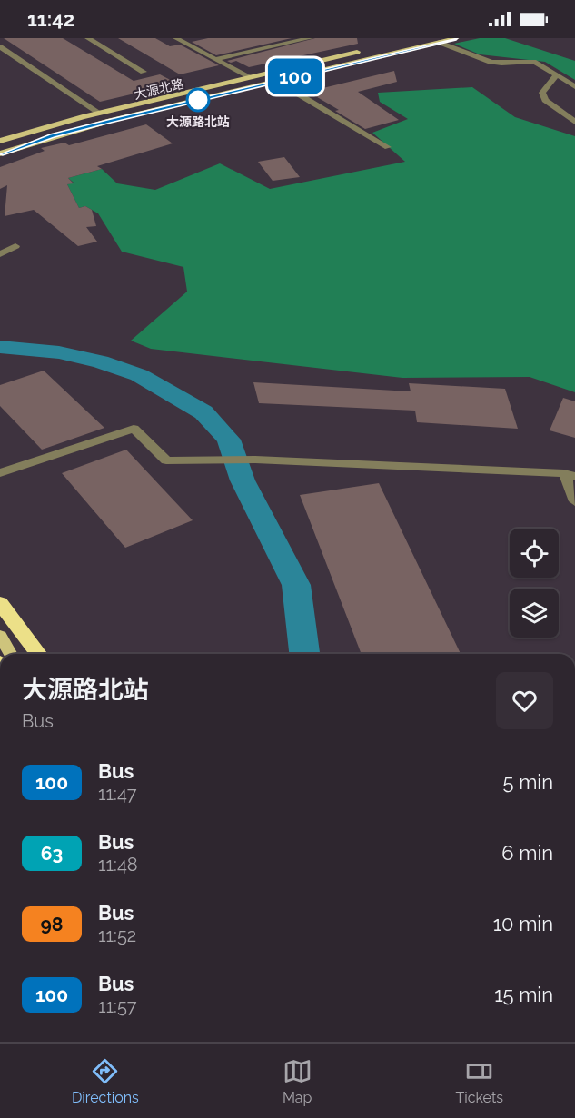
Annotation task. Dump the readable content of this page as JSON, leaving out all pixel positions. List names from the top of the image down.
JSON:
{
  "streets": {
    "main road": ["大源北路"]
  },
  "places": ["大源路北站"],
  "lines": ["bus line 100"],
  "page": {
    "status": "11:42",
    "on_map": "100",
    "heading": ["大源路北站", "Bus"],
    "list": [
      {
        "mark": "100",
        "name": "Bus",
        "note": "11:47",
        "value": "5 min"
      },
      {
        "mark": "63",
        "name": "Bus",
        "note": "11:48",
        "value": "6 min"
      },
      {
        "mark": "98",
        "name": "Bus",
        "note": "11:52",
        "value": "10 min"
      },
      {
        "mark": "100",
        "name": "Bus",
        "note": "11:57",
        "value": "15 min"
      }
    ],
    "tabs": ["Directions", "Map", "Tickets"]
  }
}
